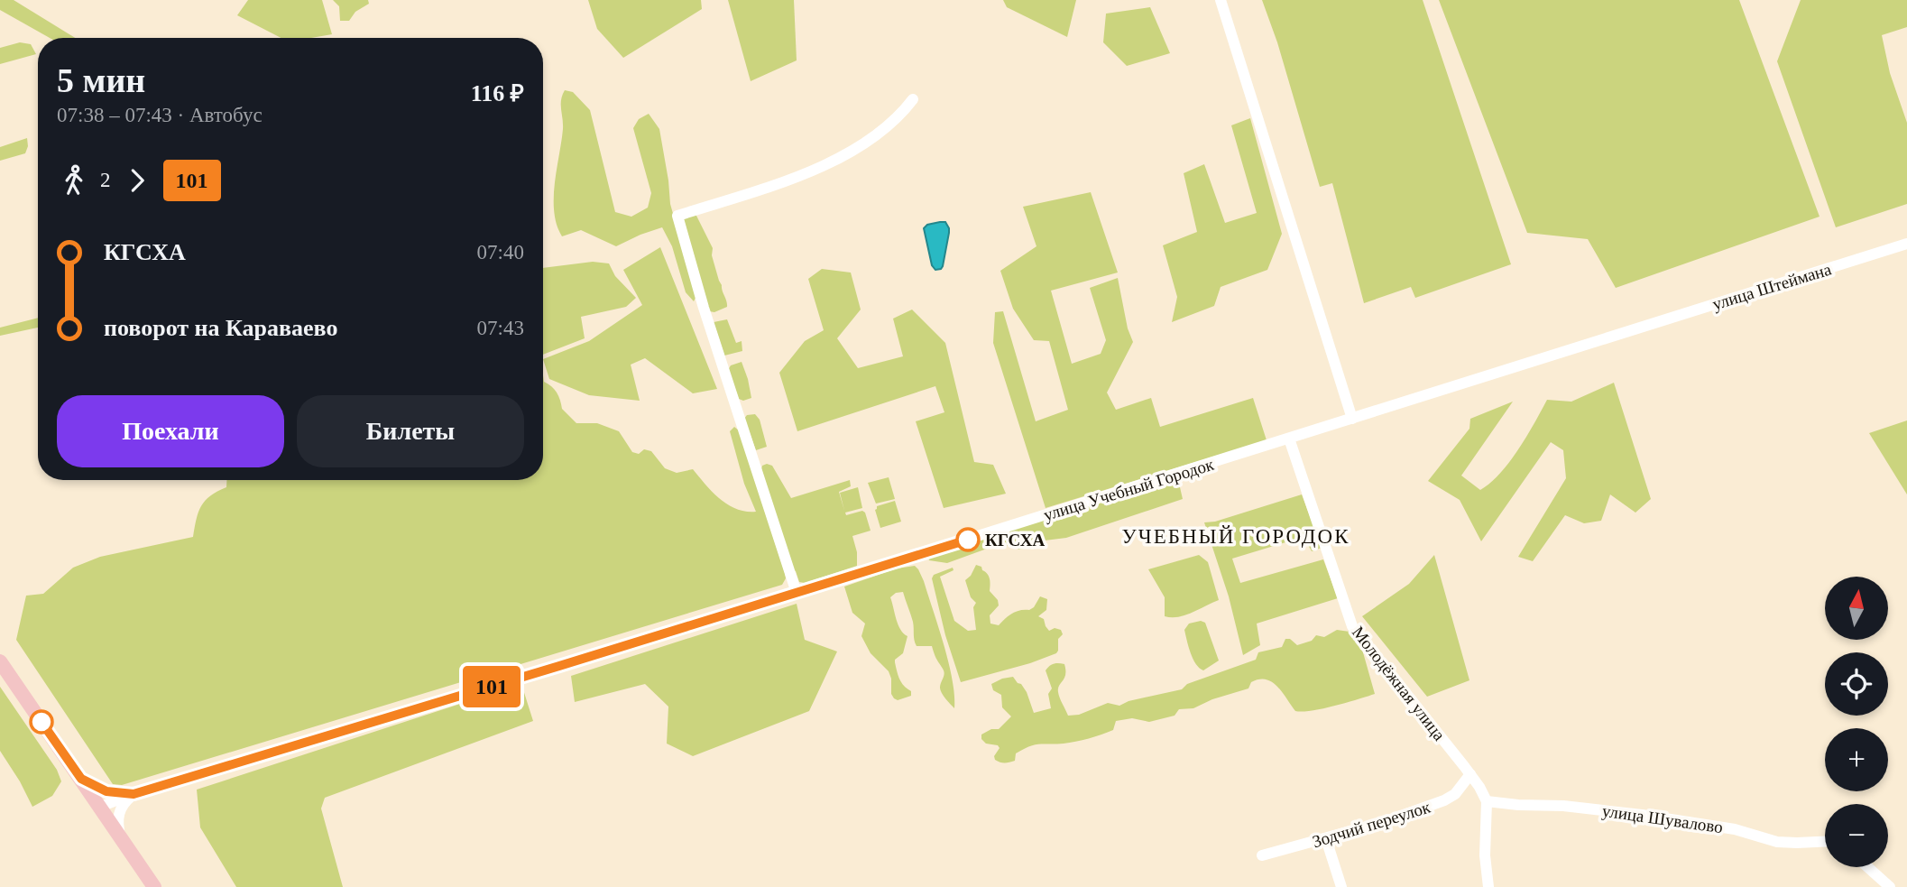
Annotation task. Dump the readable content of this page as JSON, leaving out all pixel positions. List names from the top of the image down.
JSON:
{
  "streets": {
    "street": [
      "улица Штеймана",
      "улица Учебный Городок",
      "Молодёжная улица",
      "улица Шувалово",
      "Зодчий переулок"
    ]
  },
  "crossings": [
    ["улица Штеймана", "улица Учебный Городок"],
    ["улица Учебный Городок", "Молодёжная улица"],
    ["Молодёжная улица", "улица Шувалово"],
    ["Молодёжная улица", "Зодчий переулок"]
  ],
  "districts": ["УЧЕБНЫЙ ГОРОДОК"],
  "places": ["КГСХА"],
  "lines": ["bus line 101"],
  "north": "top",
  "page": {
    "on_map": "101",
    "heading": ["5 мин", "07:38 – 07:43 · Автобус", "116 ₽"],
    "legs": ["2", "101"],
    "list": [
      {
        "name": "КГСХА",
        "value": "07:40"
      },
      {
        "name": "поворот на Караваево",
        "value": "07:43"
      }
    ],
    "buttons": ["Поехали", "Билеты"],
    "map_buttons": ["+", "−"]
  }
}
